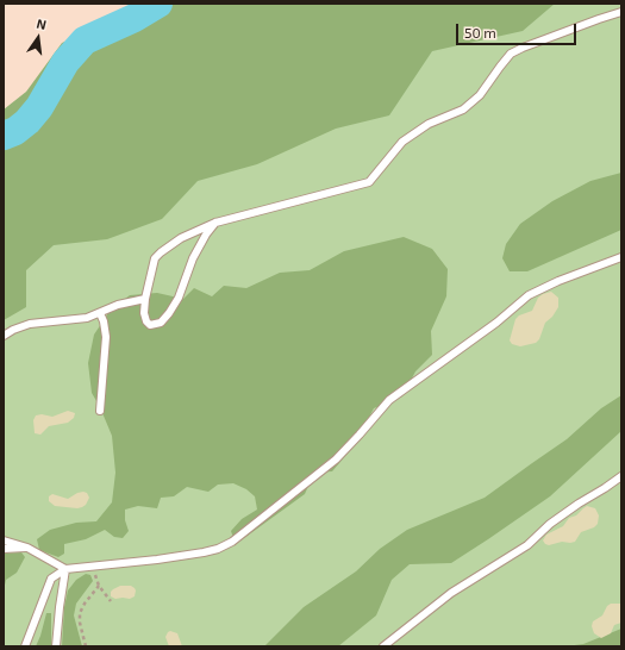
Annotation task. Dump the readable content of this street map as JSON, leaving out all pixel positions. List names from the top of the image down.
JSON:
{
  "scale_bar": "50 m",
  "north": "top"
}
